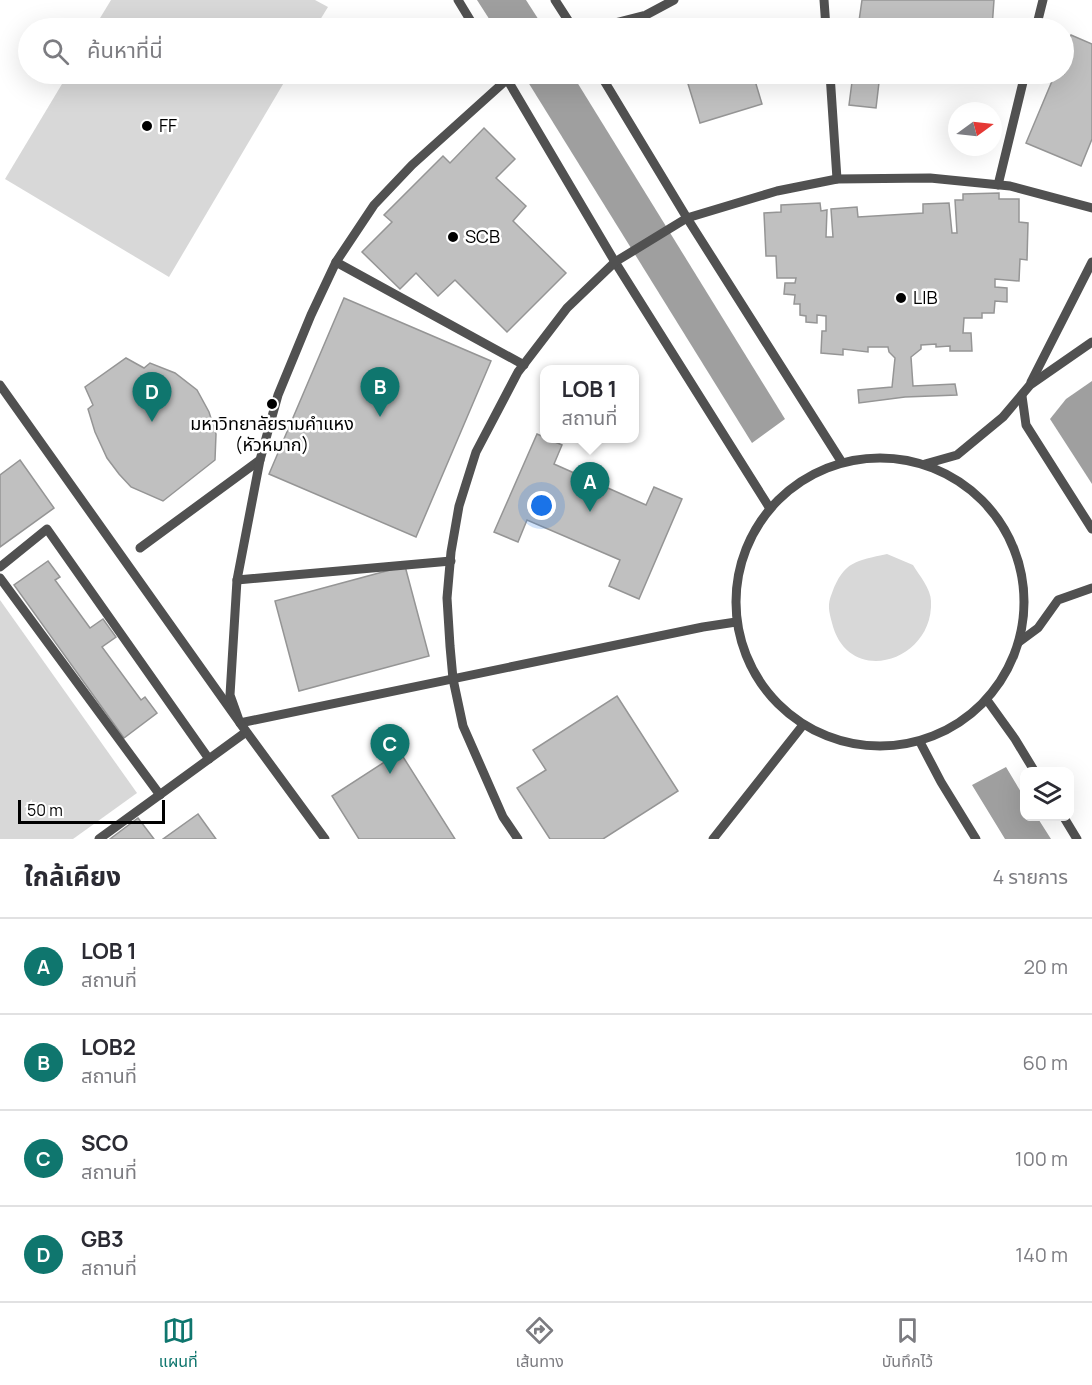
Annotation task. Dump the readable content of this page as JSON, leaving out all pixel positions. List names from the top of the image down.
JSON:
{
  "places": [
    "FF",
    "SCB",
    "LIB",
    "มหาวิทยาลัยรามคำแหง (หัวหมาก)"
  ],
  "scale_bar": "50 m",
  "north": "right",
  "page": {
    "search": "ค้นหาที่นี่",
    "popup": ["LOB 1", "สถานที่"],
    "pins": [
      "B",
      "D",
      "A",
      "C"
    ],
    "scale": "50 m",
    "heading": ["ใกล้เคียง", "4 รายการ"],
    "list": [
      {
        "mark": "A",
        "name": "LOB 1",
        "note": "สถานที่",
        "value": "20 m"
      },
      {
        "mark": "B",
        "name": "LOB2",
        "note": "สถานที่",
        "value": "60 m"
      },
      {
        "mark": "C",
        "name": "SCO",
        "note": "สถานที่",
        "value": "100 m"
      },
      {
        "mark": "D",
        "name": "GB3",
        "note": "สถานที่",
        "value": "140 m"
      }
    ],
    "nav": ["แผนที่", "เส้นทาง", "บันทึกไว้"]
  }
}
